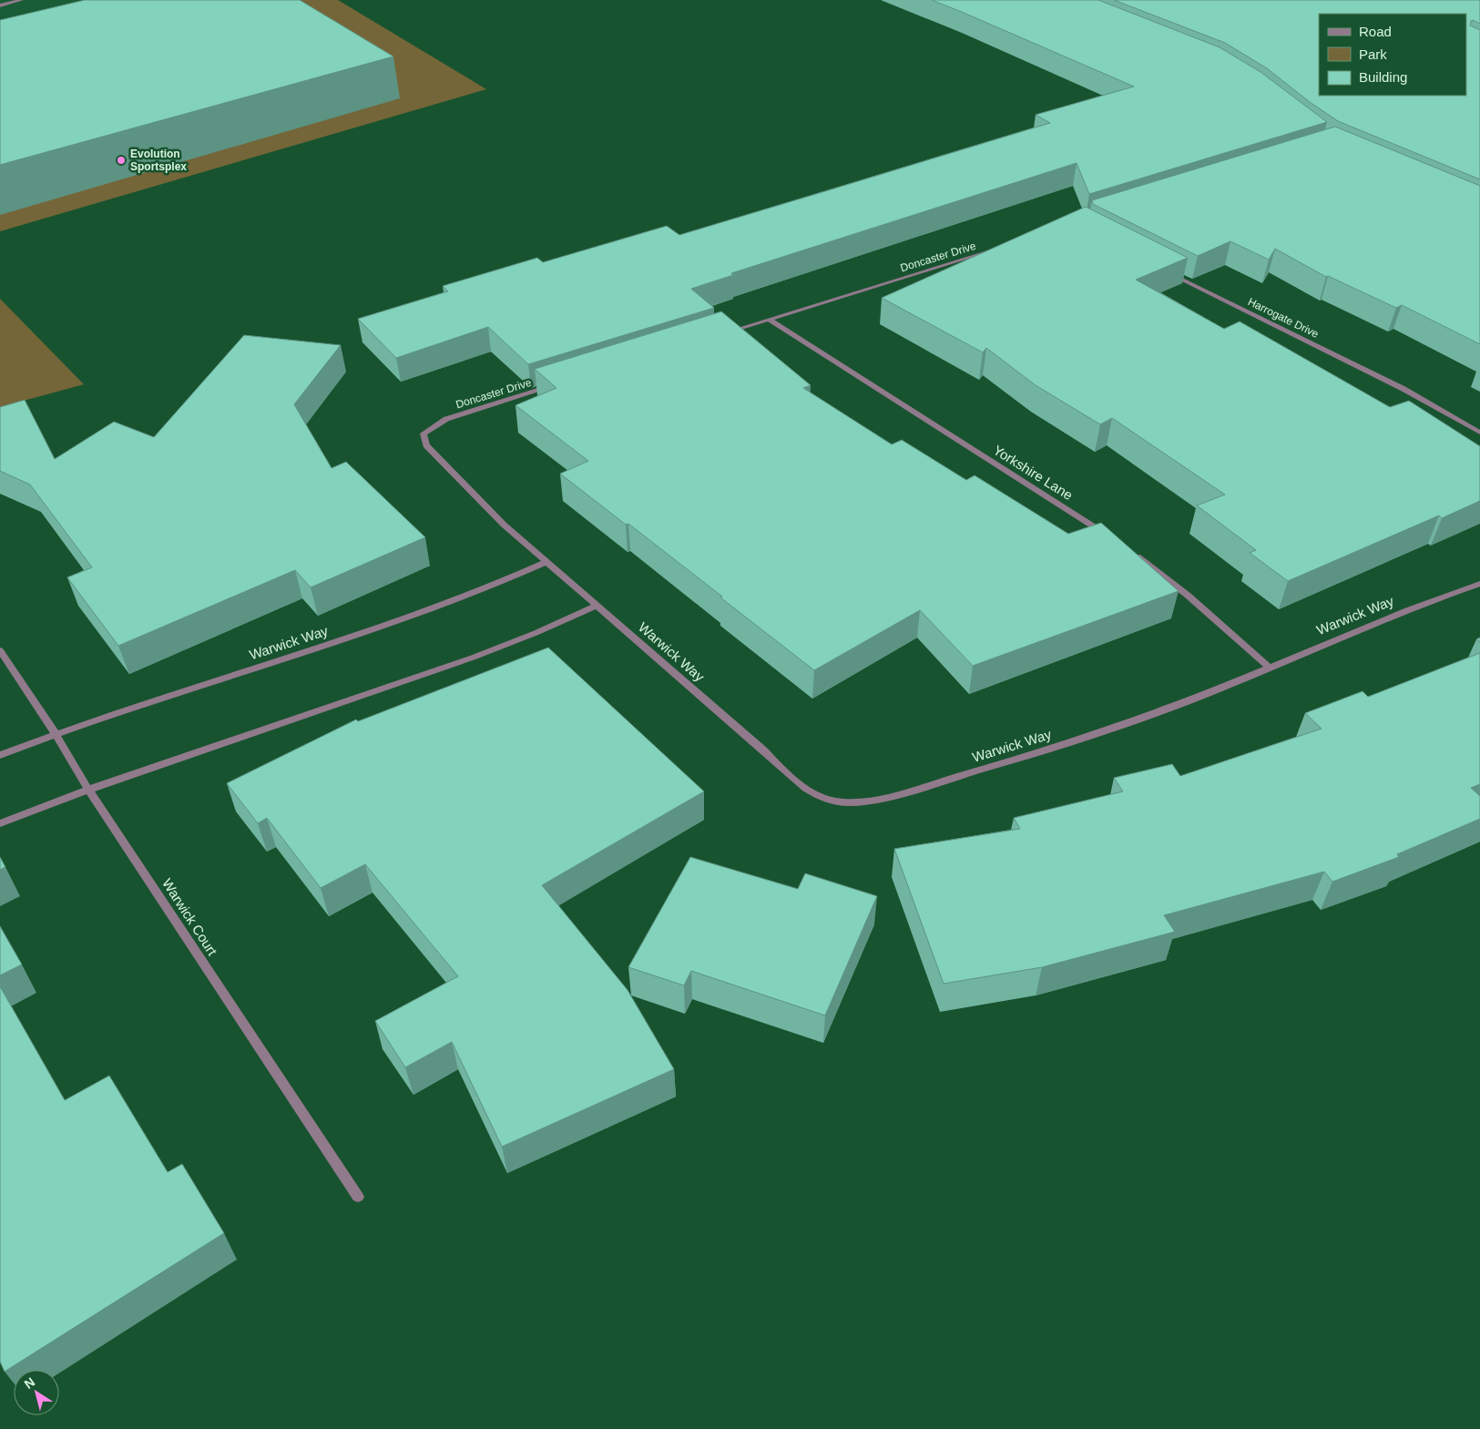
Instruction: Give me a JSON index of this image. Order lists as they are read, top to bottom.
{
  "streets": {
    "street": [
      "Doncaster Drive",
      "Harrogate Drive",
      "Yorkshire Lane",
      "Warwick Way",
      "Warwick Court"
    ]
  },
  "crossings": [
    ["Doncaster Drive", "Yorkshire Lane"],
    ["Doncaster Drive", "Warwick Way"],
    ["Warwick Way", "Warwick Court"]
  ],
  "places": ["Evolution Sportsplex"],
  "legend": ["Road", "Park", "Building"],
  "north": "top left"
}
